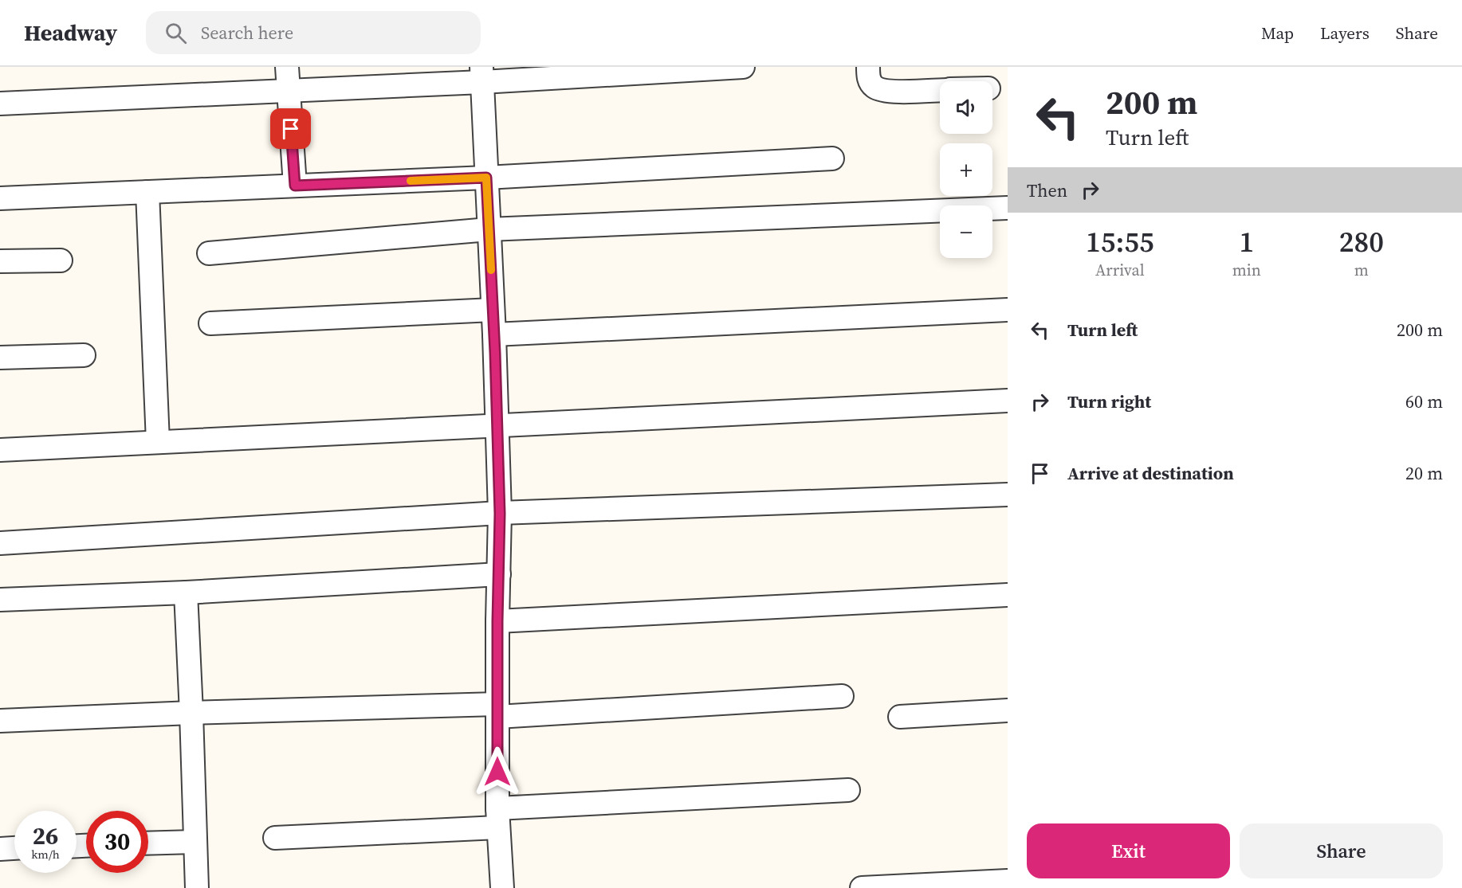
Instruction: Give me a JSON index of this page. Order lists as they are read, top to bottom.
{
  "page": {
    "header": "Headway",
    "search": "Search here",
    "nav": ["Map", "Layers", "Share"],
    "turn": ["200 m", "Turn left"],
    "map_buttons": ["+", "−"],
    "then": "Then",
    "eta": [
      "15:55",
      "Arrival",
      "1",
      "min",
      "280",
      "m"
    ],
    "list": [
      {
        "name": "Turn left",
        "value": "200 m"
      },
      {
        "name": "Turn right",
        "value": "60 m"
      },
      {
        "name": "Arrive at destination",
        "value": "20 m"
      }
    ],
    "speed": "26 km/h",
    "limit": "30",
    "buttons": ["Exit", "Share"]
  }
}
